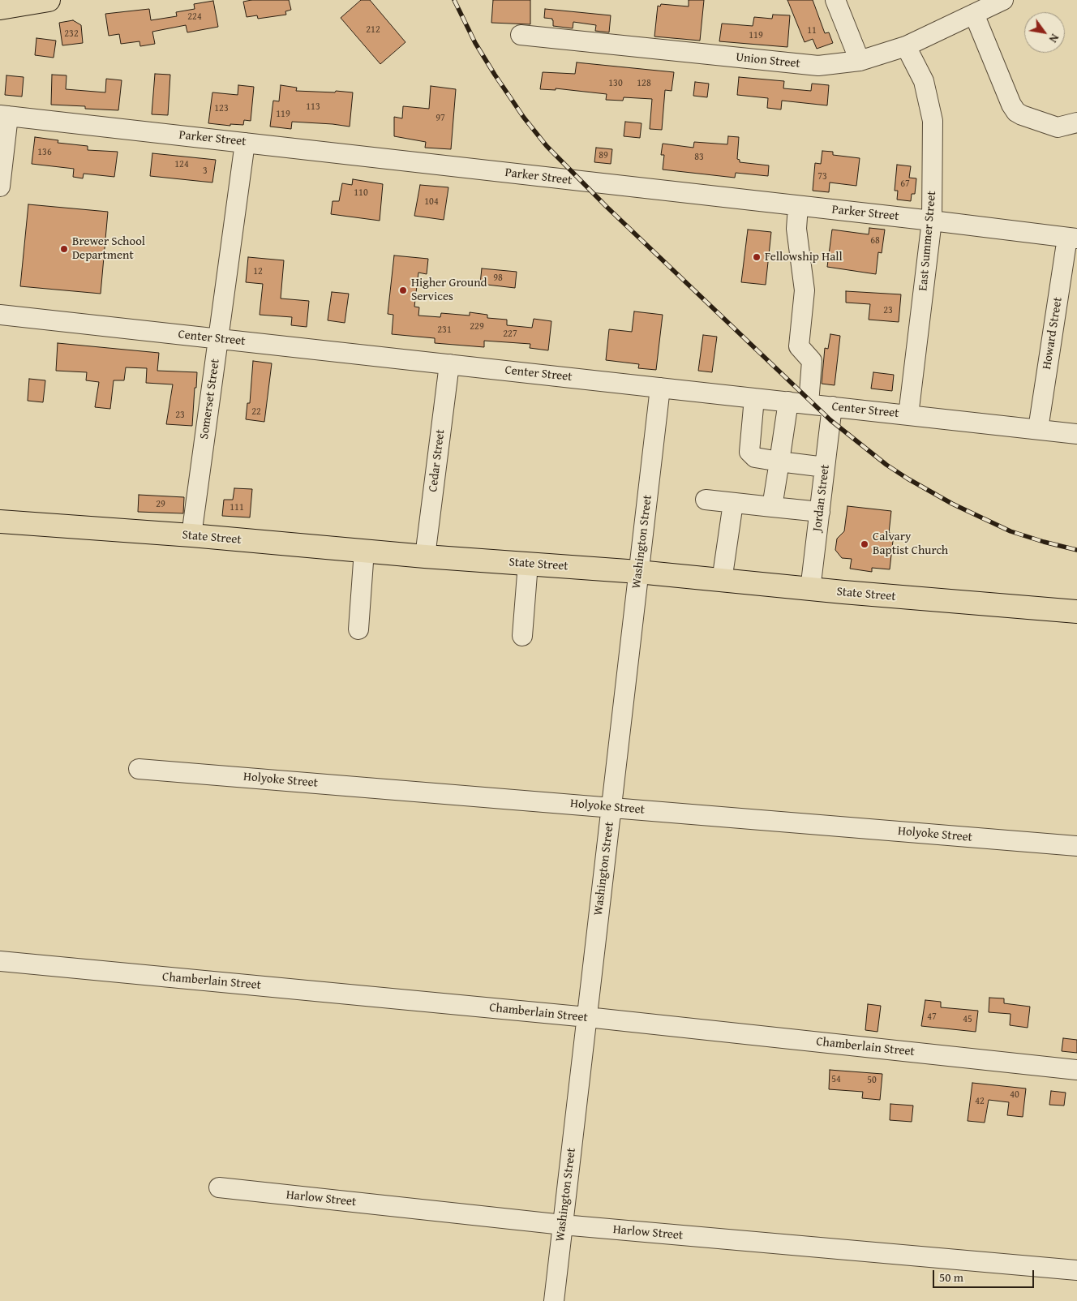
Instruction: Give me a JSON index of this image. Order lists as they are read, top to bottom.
{
  "streets": {
    "main road": ["State Street"],
    "street": [
      "Union Street",
      "Parker Street",
      "East Summer Street",
      "Howard Street",
      "Center Street",
      "Somerset Street",
      "Cedar Street",
      "Jordan Street",
      "Washington Street",
      "Holyoke Street",
      "Chamberlain Street",
      "Harlow Street"
    ]
  },
  "crossings": [
    ["Union Street", "East Summer Street"],
    ["Parker Street", "East Summer Street"],
    ["Parker Street", "Howard Street"],
    ["Parker Street", "Somerset Street"],
    ["East Summer Street", "Center Street"],
    ["Howard Street", "Center Street"],
    ["Center Street", "Somerset Street"],
    ["Center Street", "Cedar Street"],
    ["Center Street", "Jordan Street"],
    ["Center Street", "Washington Street"],
    ["Somerset Street", "State Street"],
    ["Cedar Street", "State Street"],
    ["Jordan Street", "State Street"],
    ["State Street", "Washington Street"],
    ["Washington Street", "Holyoke Street"],
    ["Washington Street", "Chamberlain Street"],
    ["Washington Street", "Harlow Street"]
  ],
  "places": [
    "Brewer School Department",
    "Fellowship Hall",
    "Higher Ground Services",
    "Calvary Baptist Church"
  ],
  "house_numbers": [
    "224",
    "212",
    "11",
    "232",
    "119",
    "130",
    "128",
    "113",
    "123",
    "119",
    "97",
    "136",
    "89",
    "83",
    "124",
    "3",
    "73",
    "67",
    "110",
    "104",
    "68",
    "12",
    "98",
    "23",
    "229",
    "231",
    "227",
    "22",
    "23",
    "29",
    "111",
    "47",
    "45",
    "54",
    "50",
    "40",
    "42"
  ],
  "scale_bar": "50 m",
  "north": "bottom right"
}
